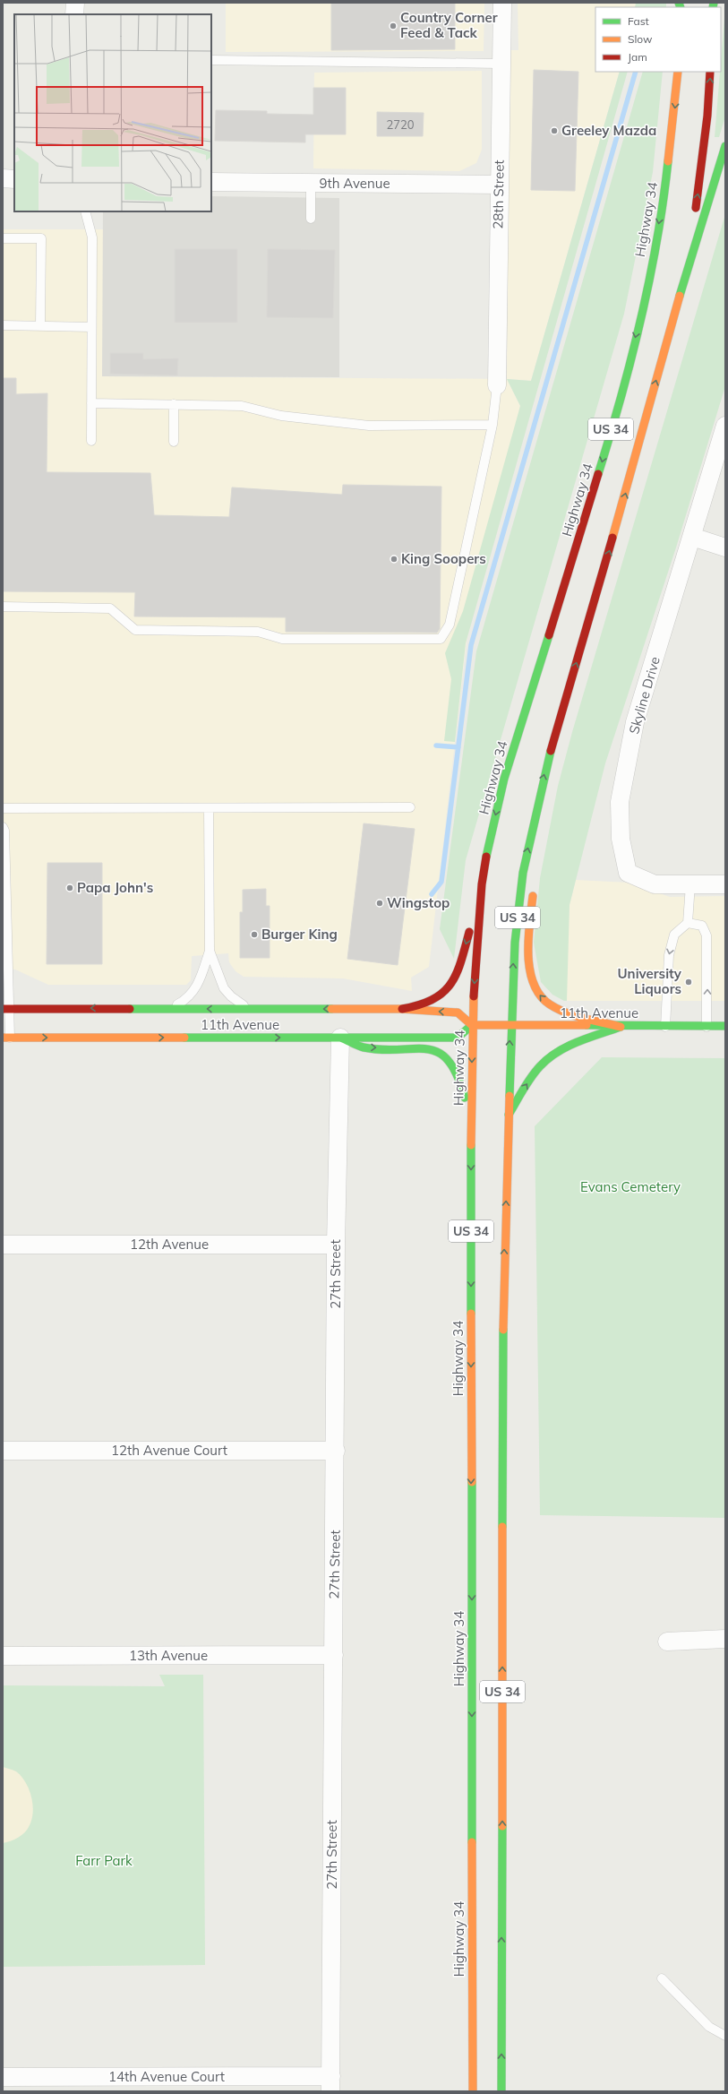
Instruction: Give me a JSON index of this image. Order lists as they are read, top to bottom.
{
  "streets": {
    "main road": ["Highway 34", "US 34", "11th Avenue"],
    "street": [
      "9th Avenue",
      "28th Street",
      "Skyline Drive",
      "12th Avenue",
      "27th Street",
      "12th Avenue Court",
      "13th Avenue",
      "14th Avenue Court"
    ]
  },
  "crossings": [
    ["9th Avenue", "28th Street"],
    ["Highway 34", "11th Avenue"],
    ["US 34", "11th Avenue"],
    ["11th Avenue", "27th Street"],
    ["12th Avenue", "27th Street"],
    ["27th Street", "12th Avenue Court"],
    ["27th Street", "13th Avenue"],
    ["27th Street", "14th Avenue Court"]
  ],
  "parks": ["Evans Cemetery", "Farr Park"],
  "places": [
    "Country Corner Feed & Tack",
    "Greeley Mazda",
    "King Soopers",
    "Papa John's",
    "Wingstop",
    "Burger King",
    "University Liquors"
  ],
  "house_numbers": ["2720"],
  "legend": ["Fast", "Slow", "Jam"]
}
